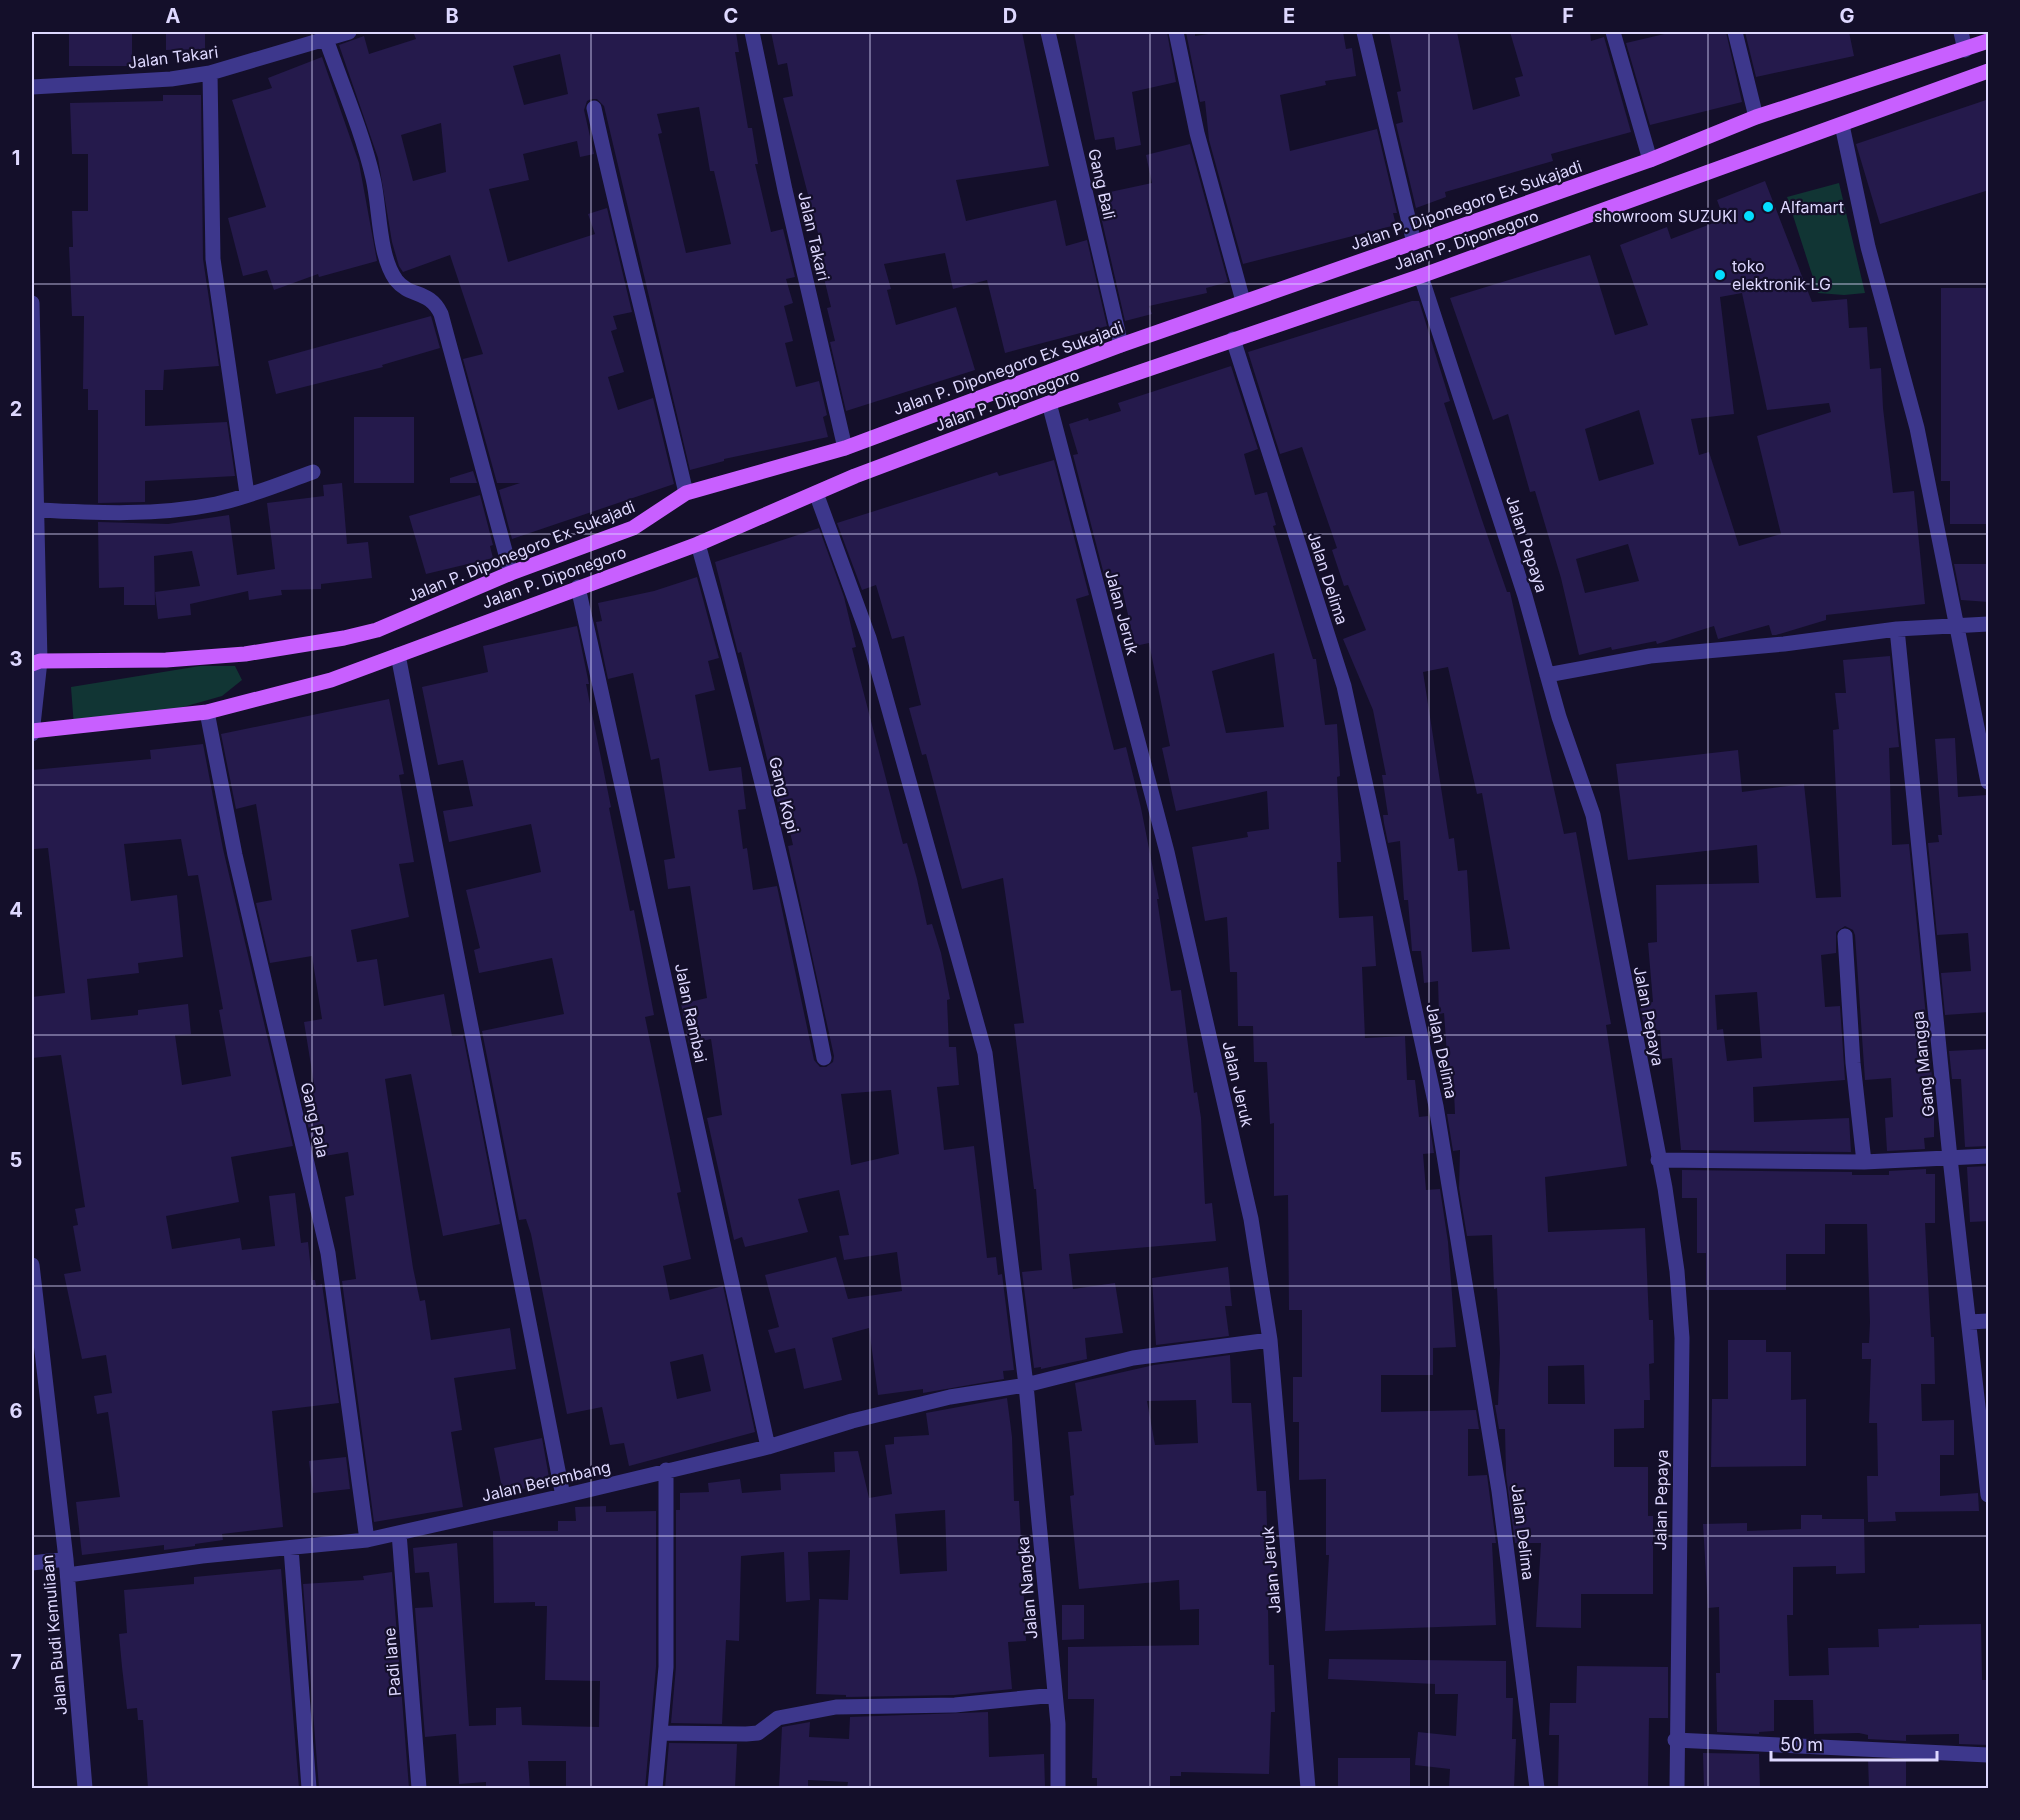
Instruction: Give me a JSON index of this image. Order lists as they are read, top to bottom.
{
  "streets": {
    "main road": ["Jalan P. Diponegoro Ex Sukajadi", "Jalan P. Diponegoro"],
    "street": [
      "Jalan Takari",
      "Gang Bali",
      "Jalan Pepaya",
      "Jalan Delima",
      "Jalan Jeruk",
      "Gang Kopi",
      "Jalan Rambai",
      "Gang Mangga",
      "Gang Pala",
      "Jalan Berembang",
      "Jalan Nangka",
      "Jalan Budi Kemuliaan",
      "Padi lane"
    ]
  },
  "crossings": [
    ["Jalan Takari", "Jalan P. Diponegoro Ex Sukajadi"],
    ["Gang Bali", "Jalan P. Diponegoro Ex Sukajadi"],
    ["Jalan P. Diponegoro", "Jalan Pepaya"],
    ["Jalan P. Diponegoro", "Jalan Delima"],
    ["Jalan P. Diponegoro", "Jalan Jeruk"],
    ["Jalan P. Diponegoro", "Gang Kopi"],
    ["Jalan P. Diponegoro", "Jalan Rambai"],
    ["Jalan P. Diponegoro", "Gang Pala"],
    ["Jalan P. Diponegoro", "Jalan Nangka"],
    ["Jalan Jeruk", "Jalan Berembang"],
    ["Jalan Rambai", "Jalan Berembang"],
    ["Gang Pala", "Jalan Berembang"],
    ["Jalan Berembang", "Jalan Nangka"],
    ["Jalan Berembang", "Jalan Budi Kemuliaan"],
    ["Jalan Berembang", "Padi lane"]
  ],
  "places": ["Alfamart", "showroom SUZUKI", "toko elektronik LG"],
  "scale_bar": "50 m",
  "grid": {
    "columns": [
      "A",
      "B",
      "C",
      "D",
      "E",
      "F",
      "G"
    ],
    "rows": [
      "1",
      "2",
      "3",
      "4",
      "5",
      "6",
      "7"
    ]
  }
}
